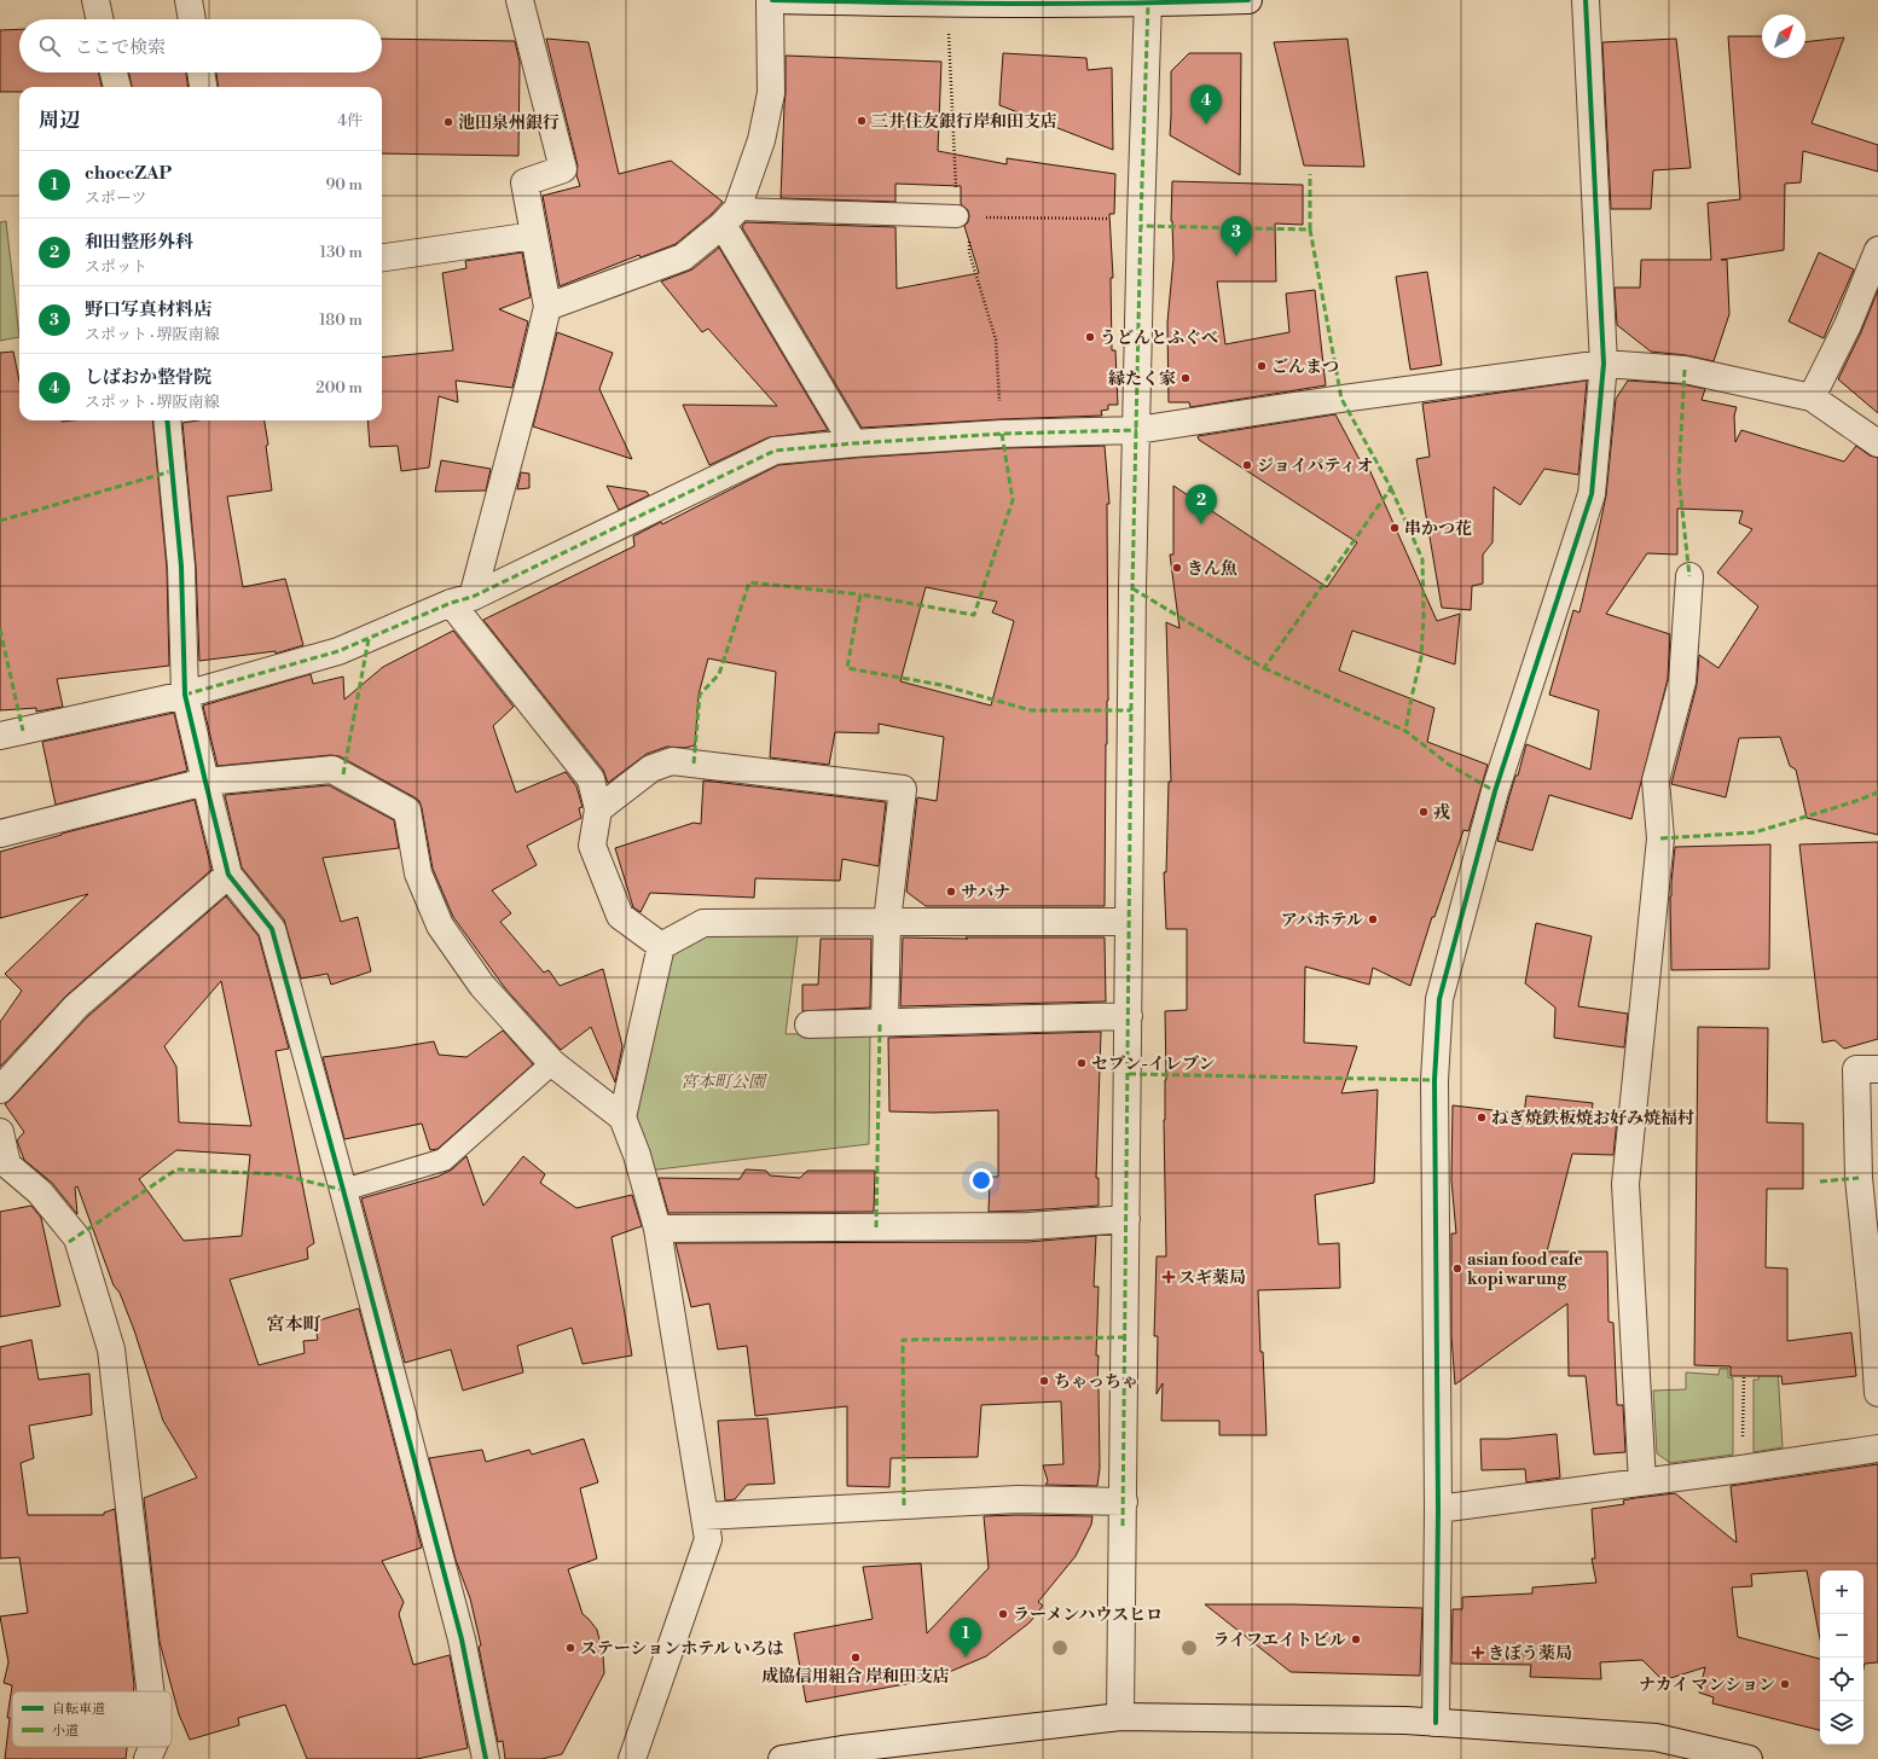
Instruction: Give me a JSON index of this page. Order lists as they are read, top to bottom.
{
  "districts": ["宮本町"],
  "parks": ["宮本町公園"],
  "places": {
    "other": [
      "三井住友銀行岸和田支店",
      "池田泉州銀行",
      "うどんとふぐべ",
      "ごんまつ",
      "縁たく家",
      "ジョイパティオ",
      "串かつ花",
      "きん魚",
      "戎",
      "サパナ",
      "アパホテル",
      "セブン-イレブン",
      "ねぎ焼鉄板焼お好み焼福村",
      "asian food cafe kopi warung",
      "ちゃっちゃ",
      "ラーメンハウスヒロ",
      "ライフエイトビル",
      "ステーションホテル いろは",
      "成協信用組合 岸和田支店",
      "ナカイ マンション"
    ],
    "health": ["スギ薬局", "きぼう薬局"]
  },
  "legend": ["自転車道", "小道"],
  "north": "top right",
  "page": {
    "search": "ここで検索",
    "pins": [
      "4",
      "3",
      "2",
      "1"
    ],
    "heading": ["周辺", "4件"],
    "list": [
      {
        "mark": "1",
        "name": "choccZAP",
        "note": "スポーツ",
        "value": "90 m"
      },
      {
        "mark": "2",
        "name": "和田整形外科",
        "note": "スポット",
        "value": "130 m"
      },
      {
        "mark": "3",
        "name": "野口写真材料店",
        "note": "スポット · 堺阪南線",
        "value": "180 m"
      },
      {
        "mark": "4",
        "name": "しばおか整骨院",
        "note": "スポット · 堺阪南線",
        "value": "200 m"
      }
    ],
    "map_buttons": ["+", "−"]
  }
}
